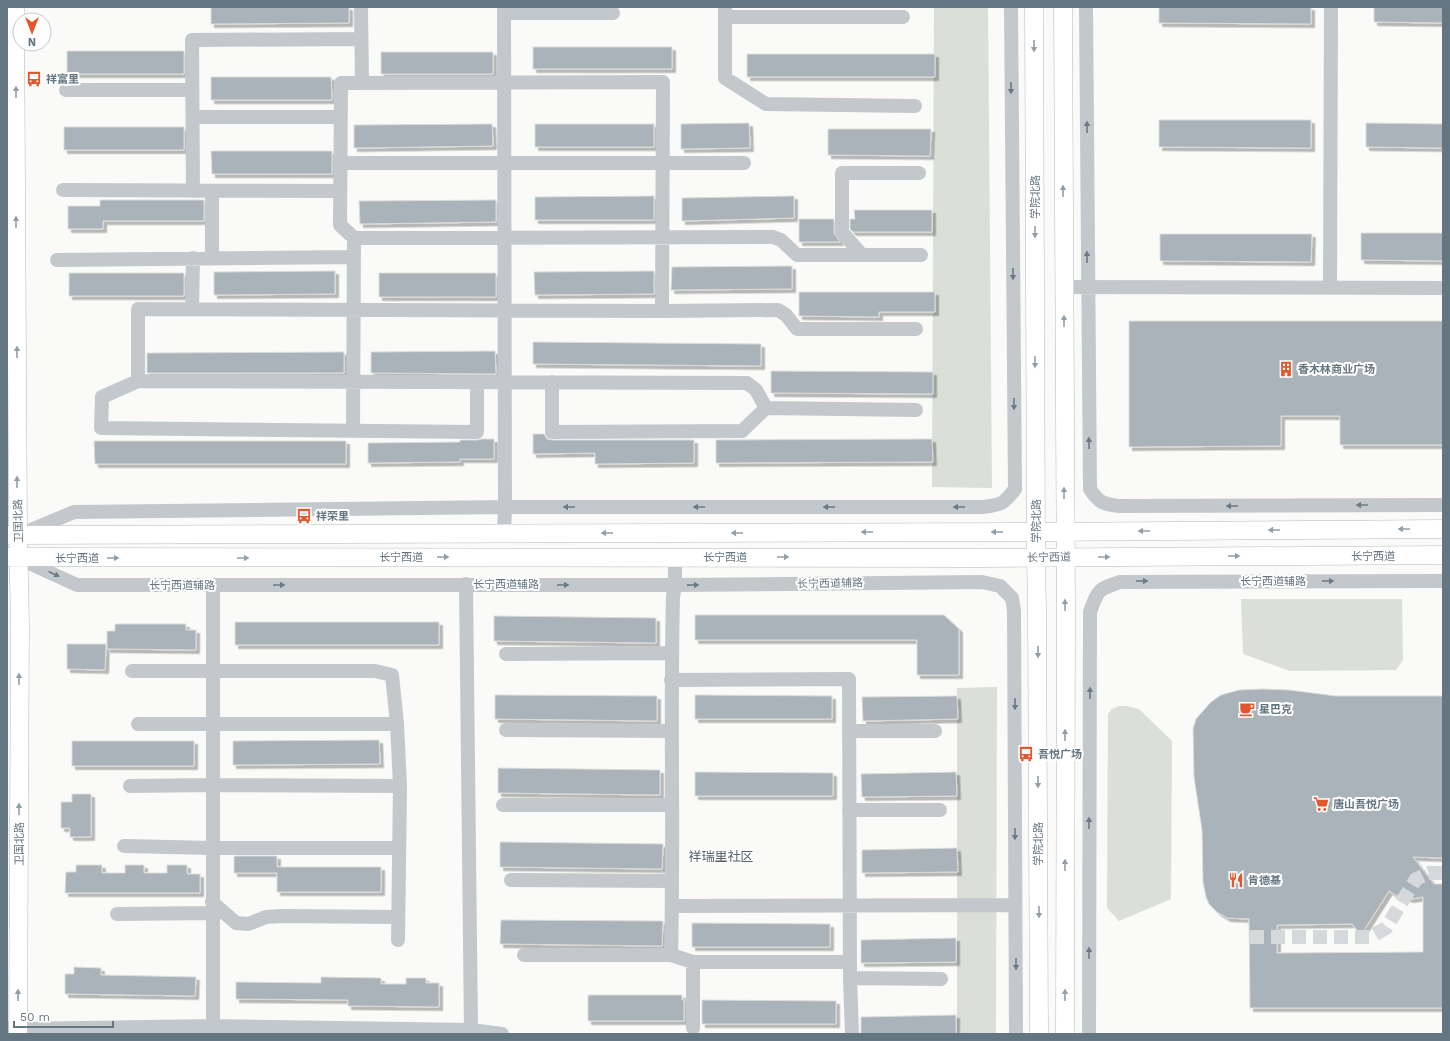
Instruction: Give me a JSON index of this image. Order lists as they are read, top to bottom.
{
  "streets": {
    "main road": ["学院北路", "卫国北路", "长宁西道"],
    "street": ["长宁西道辅路"]
  },
  "crossings": [
    ["学院北路", "长宁西道"],
    ["卫国北路", "长宁西道"],
    ["卫国北路", "长宁西道辅路"],
    ["长宁西道", "长宁西道辅路"]
  ],
  "one_way": ["卫国北路"],
  "districts": ["祥瑞里社区"],
  "places": {
    "bus stop": ["祥富里", "祥荣里", "吾悦广场"],
    "building": ["香木林商业广场"],
    "cafe": ["星巴克"],
    "supermarket": ["唐山吾悦广场"],
    "restaurant": ["肯德基"]
  },
  "scale_bar": "50 m",
  "north": "bottom"
}
